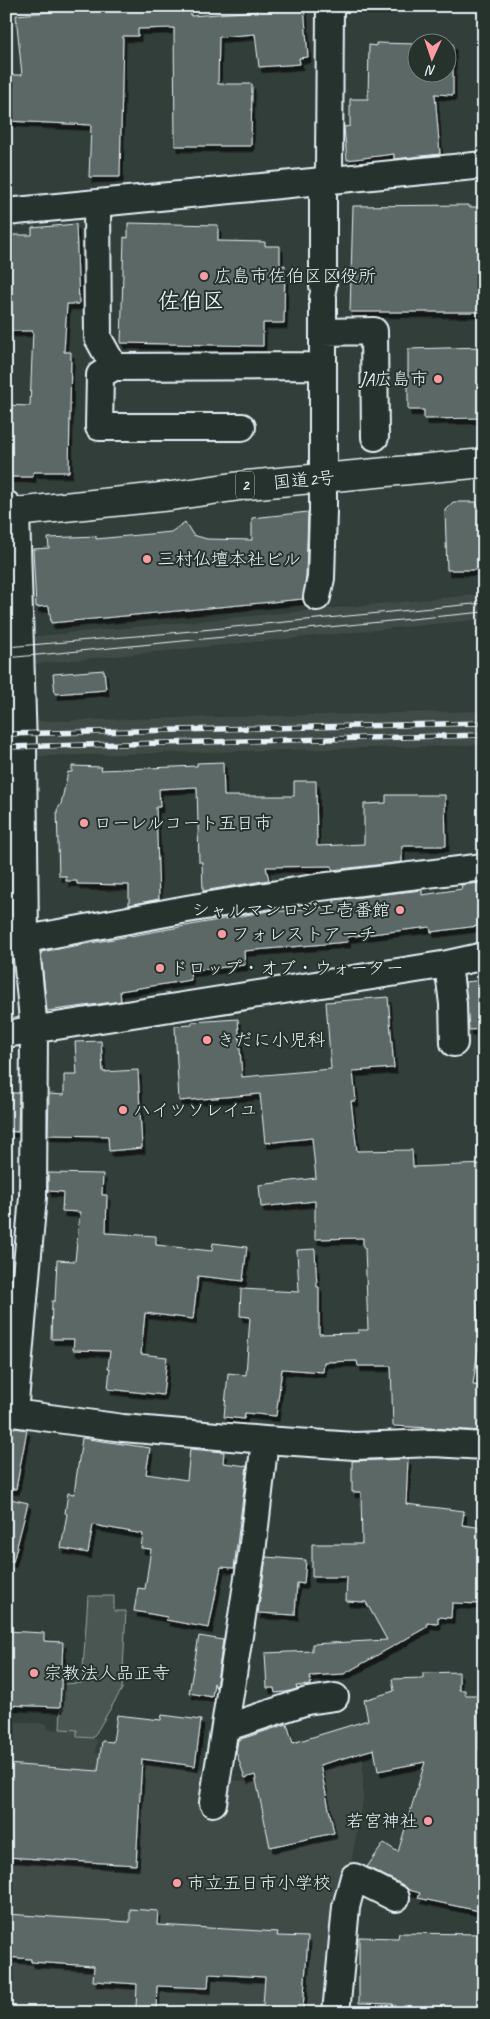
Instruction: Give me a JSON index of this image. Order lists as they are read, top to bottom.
{
  "streets": {
    "highway": ["国道2号", "2"]
  },
  "districts": ["佐伯区"],
  "places": [
    "広島市佐伯区区役所",
    "JA広島市",
    "三村仏壇本社ビル",
    "ローレルコート五日市",
    "シャルマンロジエ壱番館",
    "フォレストアーチ",
    "ドロップ・オブ・ウォーター",
    "きだに小児科",
    "ハイツソレイユ",
    "宗教法人品正寺",
    "若宮神社",
    "市立五日市小学校"
  ],
  "north": "bottom"
}
